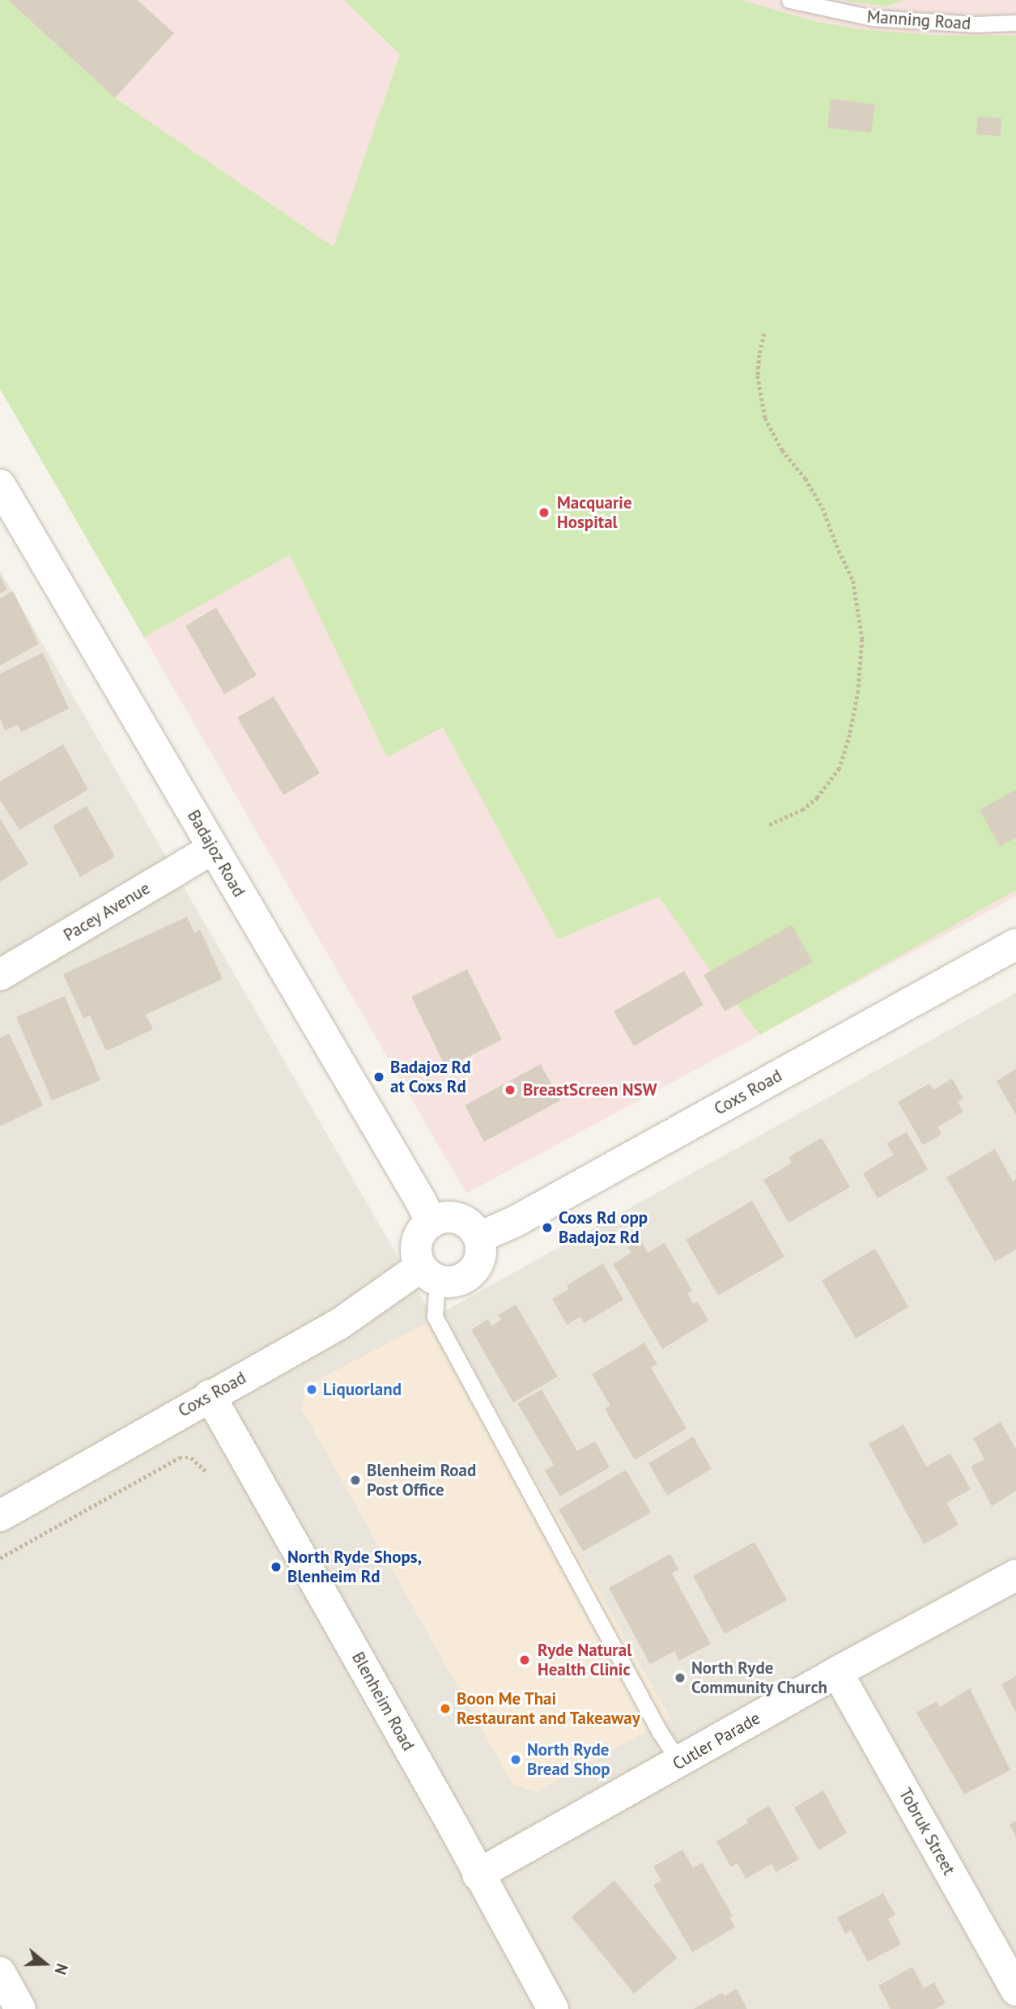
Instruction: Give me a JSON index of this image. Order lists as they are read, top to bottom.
{
  "streets": {
    "street": [
      "Badajoz Road",
      "Pacey Avenue",
      "Coxs Road",
      "Blenheim Road",
      "Cutler Parade",
      "Tobruk Street"
    ],
    "lane": ["Manning Road"]
  },
  "crossings": [
    ["Badajoz Road", "Pacey Avenue"],
    ["Badajoz Road", "Coxs Road"],
    ["Coxs Road", "Blenheim Road"],
    ["Blenheim Road", "Cutler Parade"],
    ["Cutler Parade", "Tobruk Street"]
  ],
  "places": [
    "Macquarie Hospital",
    "Badajoz Rd at Coxs Rd",
    "BreastScreen NSW",
    "Coxs Rd opp Badajoz Rd",
    "Liquorland",
    "Blenheim Road Post Office",
    "North Ryde Shops, Blenheim Rd",
    "Ryde Natural Health Clinic",
    "North Ryde Community Church",
    "Boon Me Thai Restaurant and Takeaway",
    "North Ryde Bread Shop"
  ],
  "north": "right"
}
